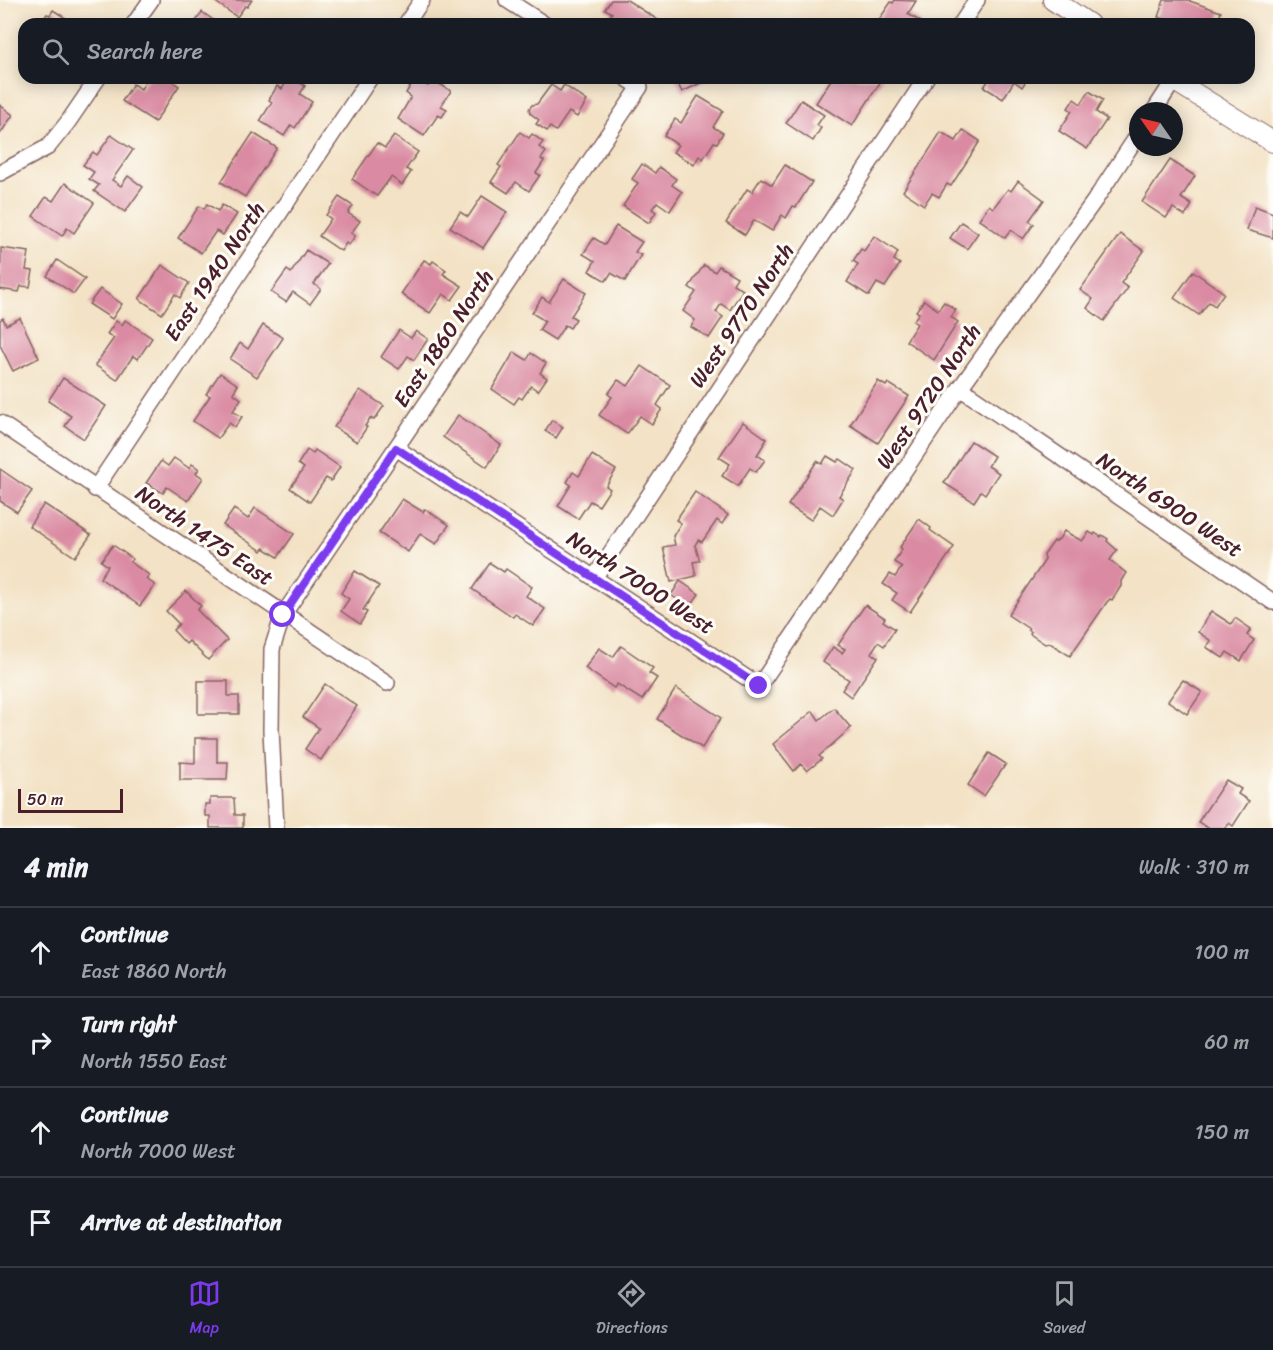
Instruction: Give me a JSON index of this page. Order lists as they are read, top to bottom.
{
  "streets": {
    "street": [
      "East 1940 North",
      "West 9770 North",
      "East 1860 North",
      "West 9720 North",
      "North 6900 West",
      "North 1475 East",
      "North 7000 West"
    ]
  },
  "crossings": [
    ["East 1940 North", "North 1475 East"],
    ["West 9770 North", "North 7000 West"],
    ["East 1860 North", "North 1475 East"],
    ["East 1860 North", "North 7000 West"],
    ["West 9720 North", "North 6900 West"],
    ["West 9720 North", "North 7000 West"]
  ],
  "scale_bar": "50 m",
  "north": "top left",
  "page": {
    "search": "Search here",
    "scale": "50 m",
    "heading": ["4 min", "Walk · 310 m"],
    "list": [
      ["Continue", "East 1860 North", "100 m"],
      ["Turn right", "North 1550 East", "60 m"],
      ["Continue", "North 7000 West", "150 m"],
      "Arrive at destination"
    ],
    "nav": ["Map", "Directions", "Saved"]
  }
}
